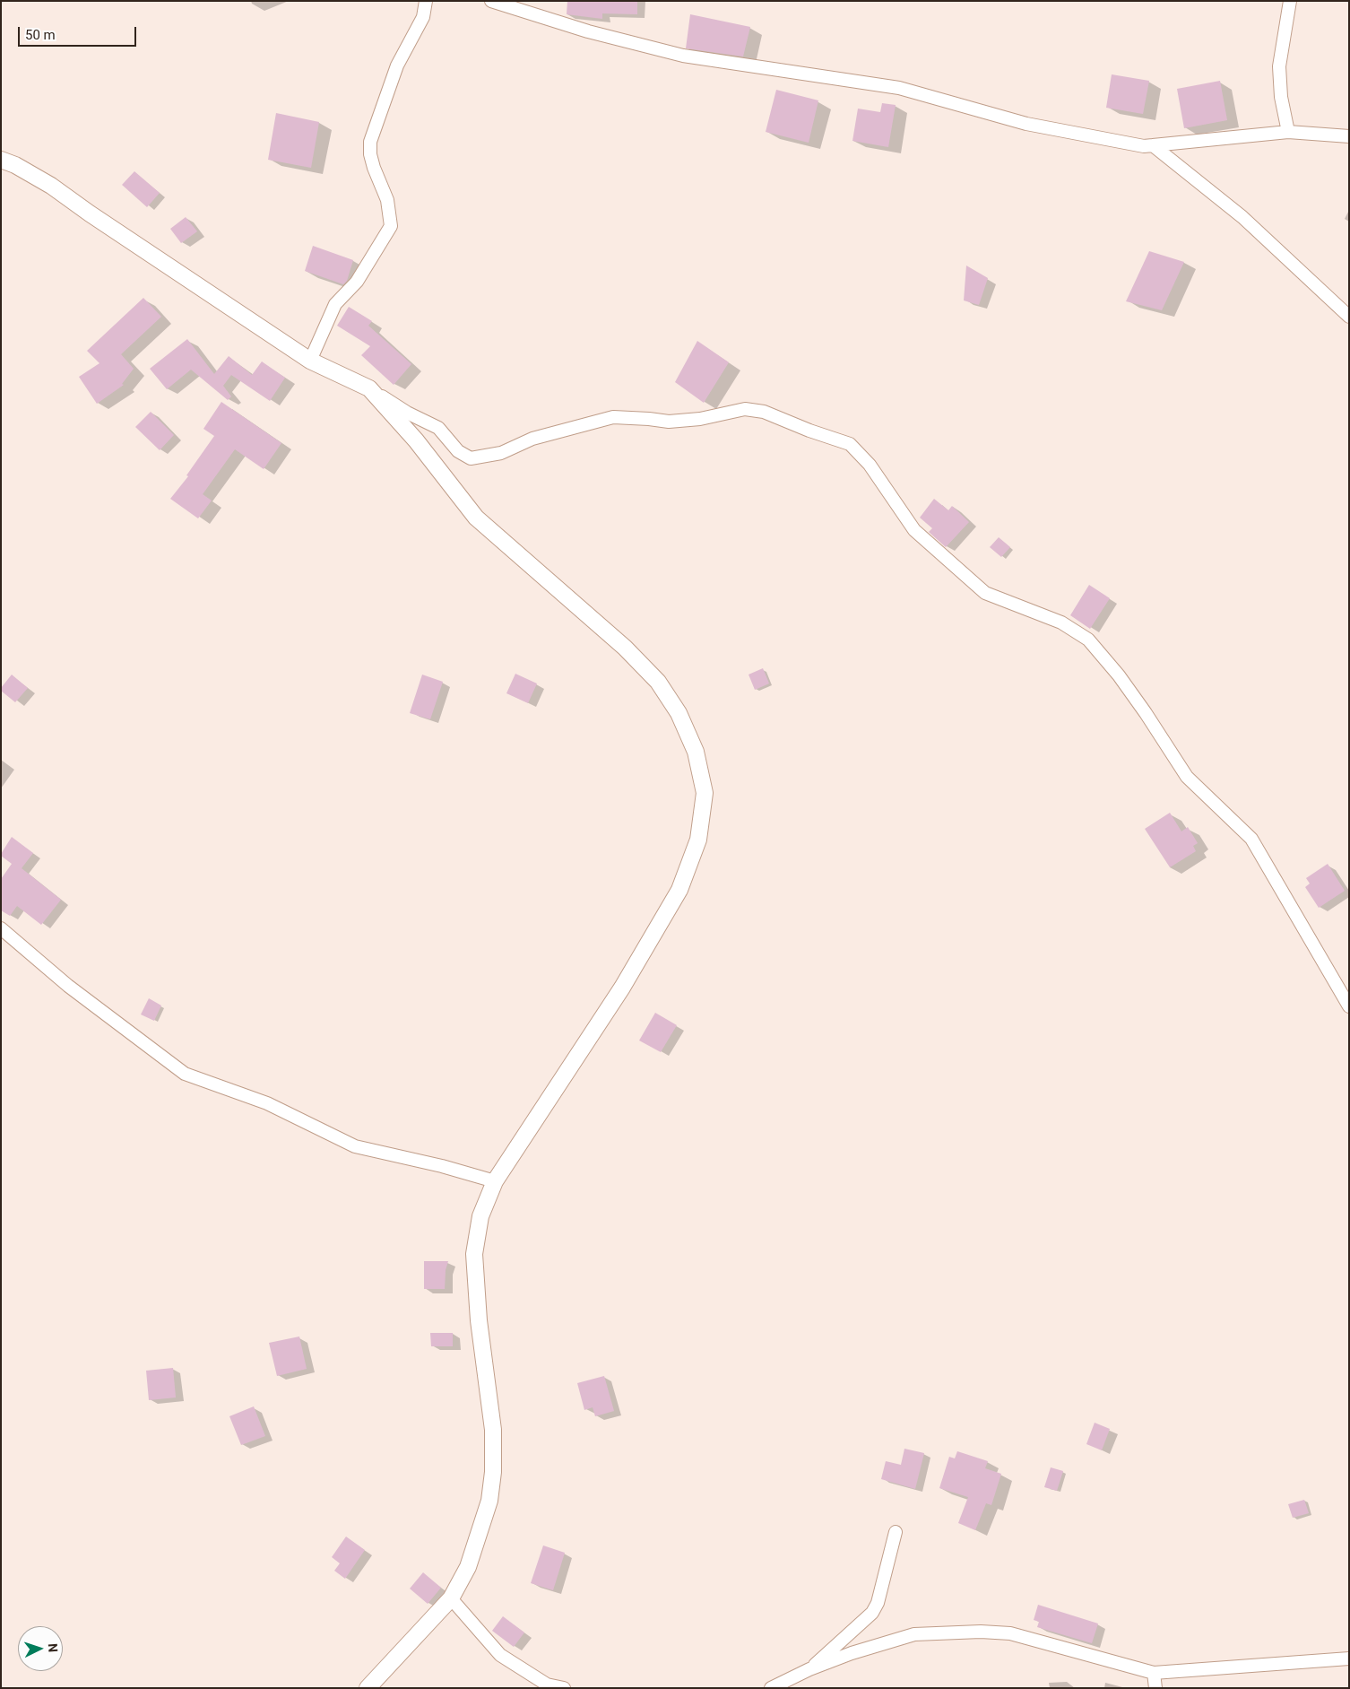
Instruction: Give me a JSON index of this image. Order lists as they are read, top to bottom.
{
  "scale_bar": "50 m",
  "north": "right"
}
